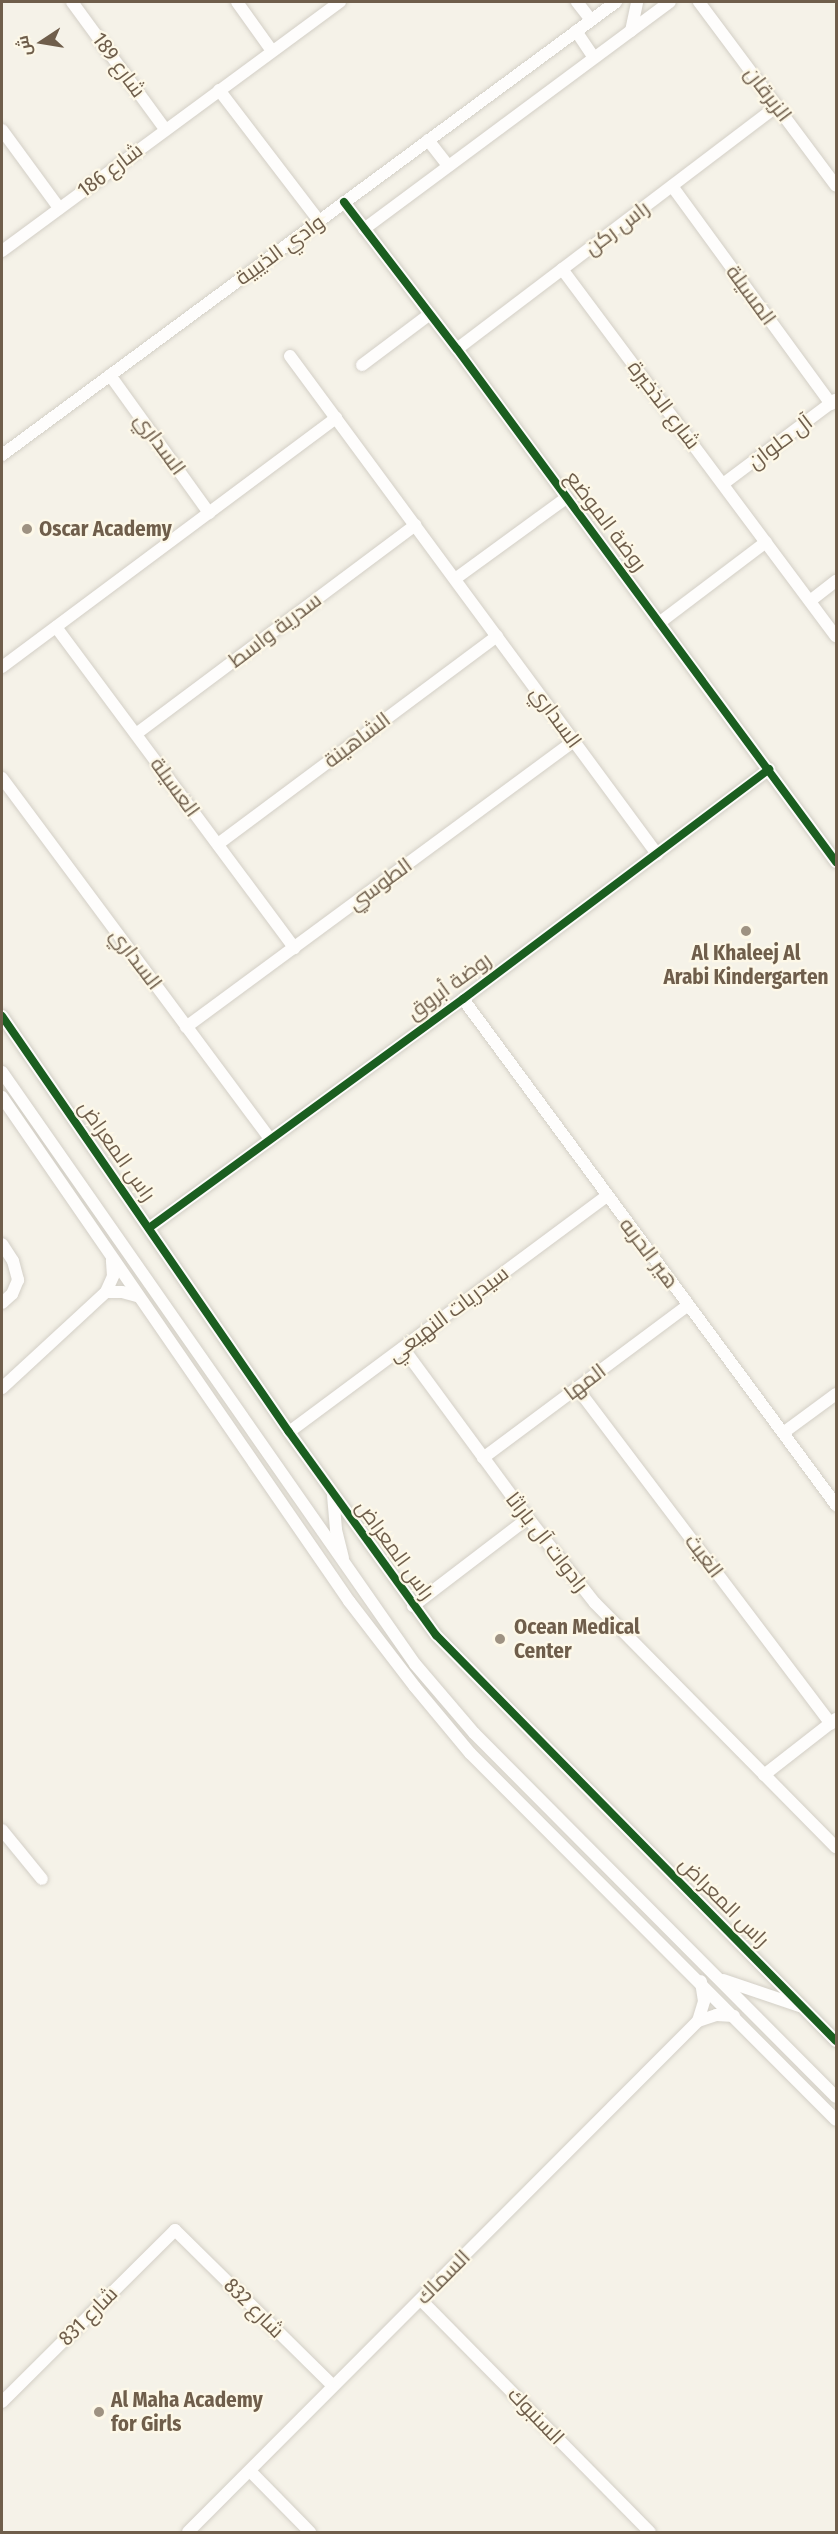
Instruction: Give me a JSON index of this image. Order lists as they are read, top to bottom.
{
  "streets": {
    "street": [
      "شارع 189",
      "الزبرقان",
      "شارع 186",
      "راس ركن",
      "وادي الذيبية",
      "المسيلة",
      "شارع الذخيرة",
      "آل حلوان",
      "السداري",
      "روضة الموضع",
      "سدرية واسط",
      "الشاهينة",
      "العسيلة",
      "الطوسي",
      "روضة أبروق",
      "راس المعراض",
      "هير الحربه",
      "سيدريات النهيعي",
      "المها",
      "رادوات آل باراثا",
      "الغيث",
      "السماك",
      "شارع 832",
      "شارع 831",
      "السنبوك"
    ]
  },
  "crossings": [
    ["شارع 189", "شارع 186"],
    ["الزبرقان", "راس ركن"],
    ["راس ركن", "المسيلة"],
    ["راس ركن", "شارع الذخيرة"],
    ["راس ركن", "روضة الموضع"],
    ["وادي الذيبية", "السداري"],
    ["وادي الذيبية", "روضة الموضع"],
    ["المسيلة", "آل حلوان"],
    ["شارع الذخيرة", "آل حلوان"],
    ["السداري", "سدرية واسط"],
    ["السداري", "الشاهينة"],
    ["السداري", "الطوسي"],
    ["السداري", "روضة أبروق"],
    ["روضة الموضع", "روضة أبروق"],
    ["سدرية واسط", "العسيلة"],
    ["الشاهينة", "العسيلة"],
    ["العسيلة", "الطوسي"],
    ["روضة أبروق", "راس المعراض"],
    ["روضة أبروق", "هير الحربه"],
    ["راس المعراض", "سيدريات النهيعي"],
    ["هير الحربه", "سيدريات النهيعي"],
    ["هير الحربه", "المها"],
    ["سيدريات النهيعي", "رادوات آل باراثا"],
    ["المها", "رادوات آل باراثا"],
    ["المها", "الغيث"],
    ["السماك", "شارع 832"],
    ["السماك", "السنبوك"],
    ["شارع 832", "شارع 831"]
  ],
  "places": [
    "Oscar Academy",
    "Al Khaleej Al Arabi Kindergarten",
    "Ocean Medical Center",
    "Al Maha Academy for Girls"
  ],
  "north": "left"
}
